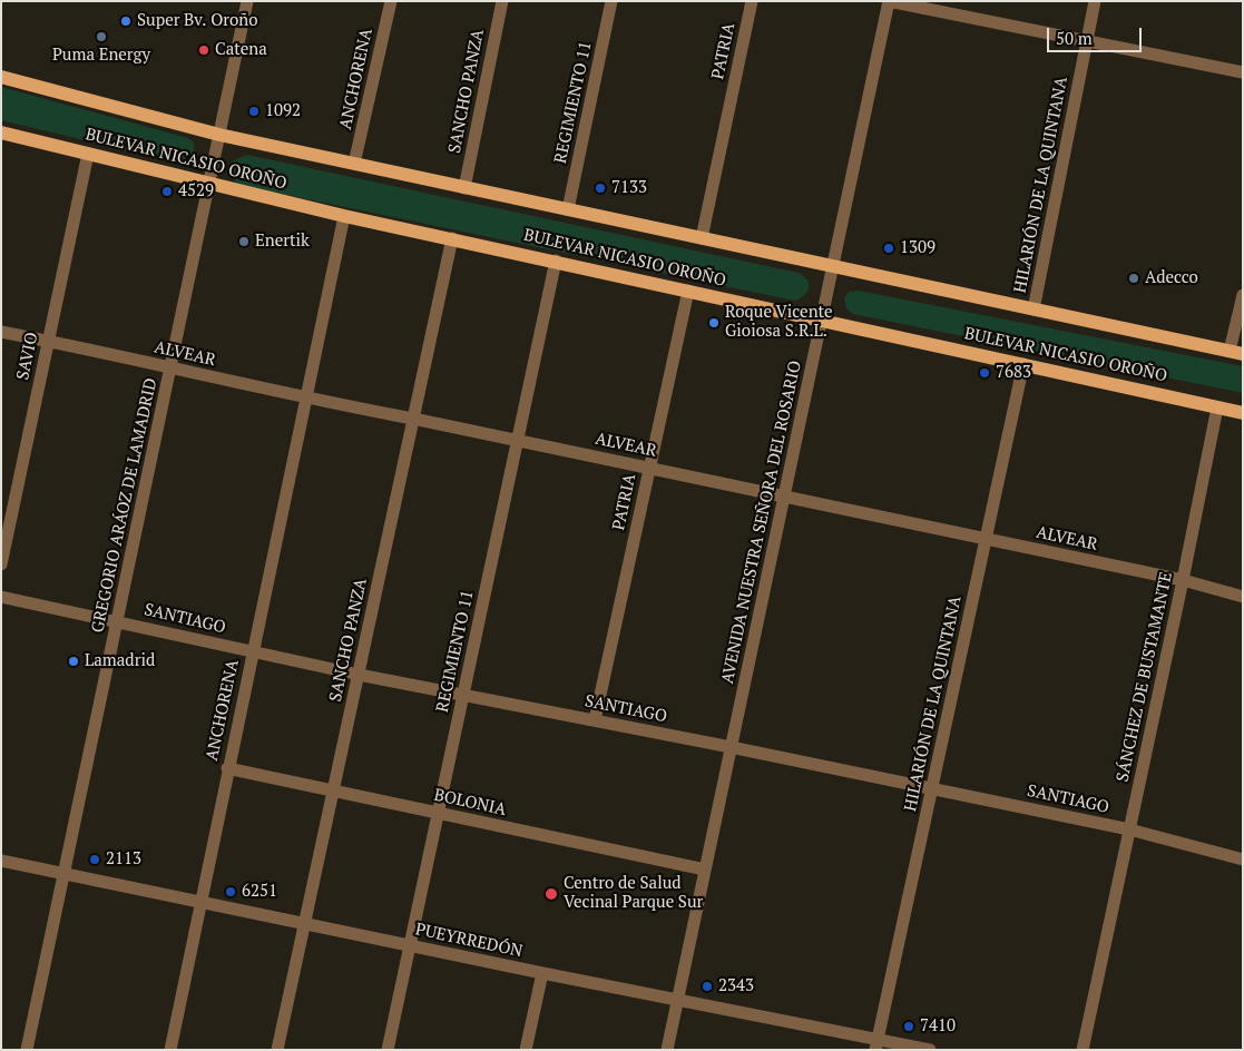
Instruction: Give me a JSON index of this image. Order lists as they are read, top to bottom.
{
  "streets": {
    "main road": ["BULEVAR NICASIO OROÑO"],
    "street": [
      "PATRIA",
      "ANCHORENA",
      "SANCHO PANZA",
      "REGIMIENTO 11",
      "HILARIÓN DE LA QUINTANA",
      "ALVEAR",
      "SAVIO",
      "GREGORIO ARÁOZ DE LAMADRID",
      "AVENIDA NUESTRA SEÑORA DEL ROSARIO",
      "SANTIAGO",
      "SÁNCHEZ DE BUSTAMANTE",
      "BOLONIA",
      "PUEYRREDÓN"
    ]
  },
  "crossings": [
    ["PATRIA", "BULEVAR NICASIO OROÑO"],
    ["PATRIA", "ALVEAR"],
    ["PATRIA", "SANTIAGO"],
    ["ANCHORENA", "BULEVAR NICASIO OROÑO"],
    ["ANCHORENA", "ALVEAR"],
    ["ANCHORENA", "SANTIAGO"],
    ["ANCHORENA", "BOLONIA"],
    ["ANCHORENA", "PUEYRREDÓN"],
    ["SANCHO PANZA", "BULEVAR NICASIO OROÑO"],
    ["SANCHO PANZA", "ALVEAR"],
    ["SANCHO PANZA", "SANTIAGO"],
    ["SANCHO PANZA", "BOLONIA"],
    ["SANCHO PANZA", "PUEYRREDÓN"],
    ["REGIMIENTO 11", "BULEVAR NICASIO OROÑO"],
    ["REGIMIENTO 11", "ALVEAR"],
    ["REGIMIENTO 11", "SANTIAGO"],
    ["REGIMIENTO 11", "BOLONIA"],
    ["REGIMIENTO 11", "PUEYRREDÓN"],
    ["BULEVAR NICASIO OROÑO", "HILARIÓN DE LA QUINTANA"],
    ["BULEVAR NICASIO OROÑO", "SAVIO"],
    ["BULEVAR NICASIO OROÑO", "GREGORIO ARÁOZ DE LAMADRID"],
    ["BULEVAR NICASIO OROÑO", "AVENIDA NUESTRA SEÑORA DEL ROSARIO"],
    ["BULEVAR NICASIO OROÑO", "SÁNCHEZ DE BUSTAMANTE"],
    ["HILARIÓN DE LA QUINTANA", "ALVEAR"],
    ["HILARIÓN DE LA QUINTANA", "SANTIAGO"],
    ["HILARIÓN DE LA QUINTANA", "PUEYRREDÓN"],
    ["ALVEAR", "SAVIO"],
    ["ALVEAR", "GREGORIO ARÁOZ DE LAMADRID"],
    ["ALVEAR", "AVENIDA NUESTRA SEÑORA DEL ROSARIO"],
    ["ALVEAR", "SÁNCHEZ DE BUSTAMANTE"],
    ["GREGORIO ARÁOZ DE LAMADRID", "SANTIAGO"],
    ["GREGORIO ARÁOZ DE LAMADRID", "PUEYRREDÓN"],
    ["AVENIDA NUESTRA SEÑORA DEL ROSARIO", "SANTIAGO"],
    ["AVENIDA NUESTRA SEÑORA DEL ROSARIO", "BOLONIA"],
    ["AVENIDA NUESTRA SEÑORA DEL ROSARIO", "PUEYRREDÓN"],
    ["SANTIAGO", "SÁNCHEZ DE BUSTAMANTE"]
  ],
  "places": [
    "Super Bv. Oroño",
    "Puma Energy",
    "Catena",
    "1092",
    "7133",
    "4529",
    "Enertik",
    "1309",
    "Adecco",
    "Roque Vicente Gioiosa S.R.L.",
    "7683",
    "Lamadrid",
    "2113",
    "6251",
    "Centro de Salud Vecinal Parque Sur",
    "2343",
    "7410"
  ],
  "scale_bar": "50 m"
}
